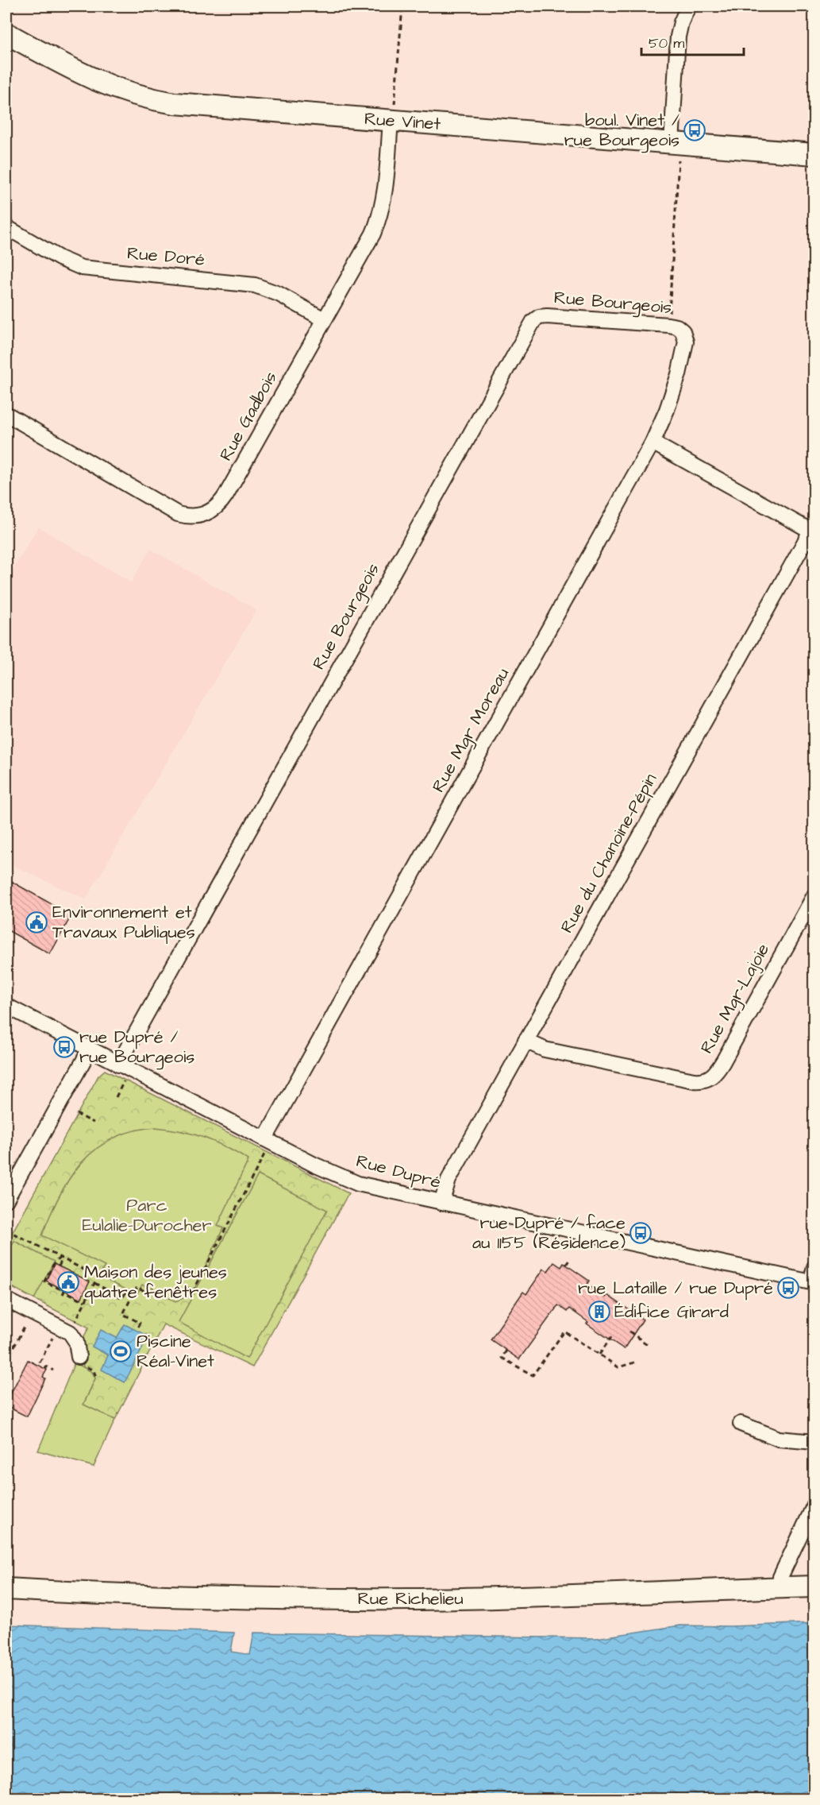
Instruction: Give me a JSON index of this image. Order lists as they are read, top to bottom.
{
  "streets": {
    "street": [
      "Rue Vinet",
      "Rue Doré",
      "Rue Bourgeois",
      "Rue Gadbois",
      "Rue Mgr Moreau",
      "Rue du Chanoine-Pépin",
      "Rue Mgr-Lajoie",
      "Rue Dupré",
      "Rue Richelieu"
    ]
  },
  "crossings": [
    ["Rue Vinet", "Rue Gadbois"],
    ["Rue Doré", "Rue Gadbois"],
    ["Rue Bourgeois", "Rue Mgr Moreau"],
    ["Rue Bourgeois", "Rue Dupré"],
    ["Rue Mgr Moreau", "Rue Dupré"],
    ["Rue du Chanoine-Pépin", "Rue Mgr-Lajoie"],
    ["Rue du Chanoine-Pépin", "Rue Dupré"]
  ],
  "parks": ["Parc Eulalie-Durocher"],
  "places": {
    "bus stop": [
      "boul. Vinet / rue Bourgeois",
      "rue Dupré / rue Bourgeois",
      "rue Dupré / face au 1155 (Résidence)",
      "rue Lataille / rue Dupré"
    ],
    "public building": ["Environnement et Travaux Publiques", "Maison des jeunes quatre fenêtres"],
    "building": ["Édifice Girard"],
    "sports": ["Piscine Réal-Vinet"]
  },
  "scale_bar": "50 m"
}
